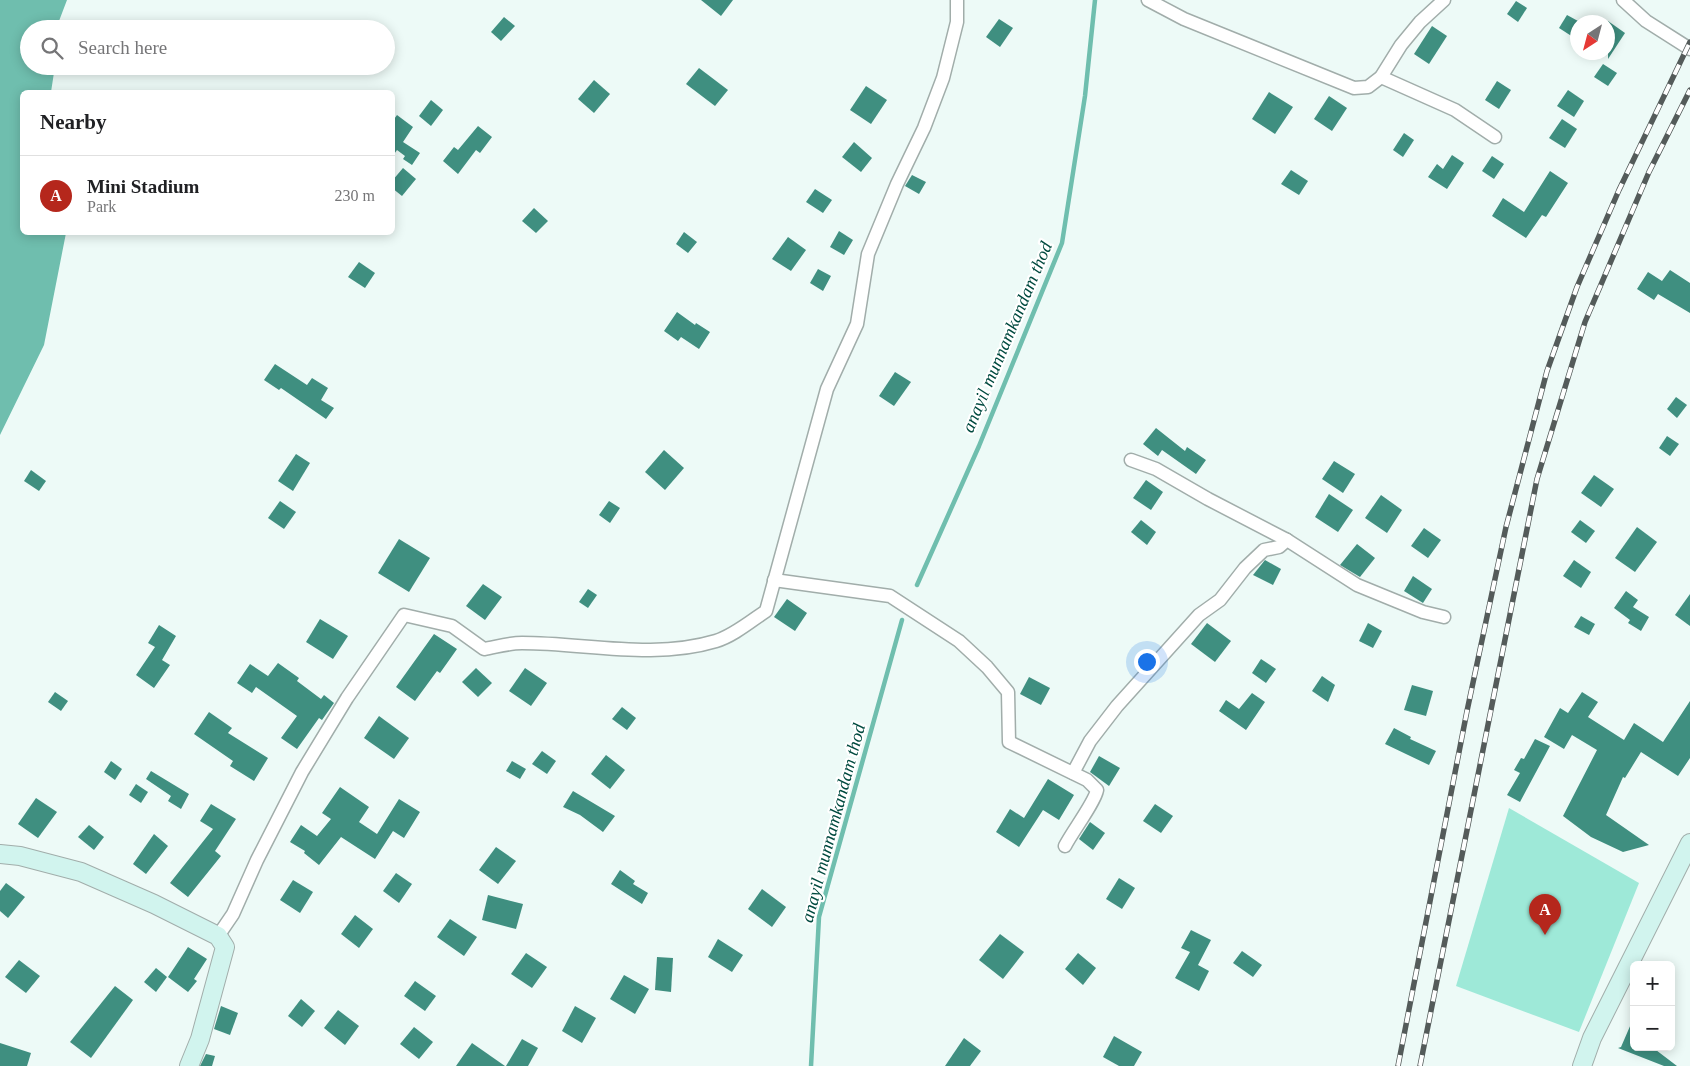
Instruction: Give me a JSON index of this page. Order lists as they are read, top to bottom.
{
  "water": ["anayil munnamkandam thod"],
  "north": "bottom left",
  "page": {
    "search": "Search here",
    "heading": "Nearby",
    "list": [
      {
        "mark": "A",
        "name": "Mini Stadium",
        "note": "Park",
        "value": "230 m"
      }
    ],
    "pins": "A",
    "map_buttons": ["+", "−"]
  }
}
